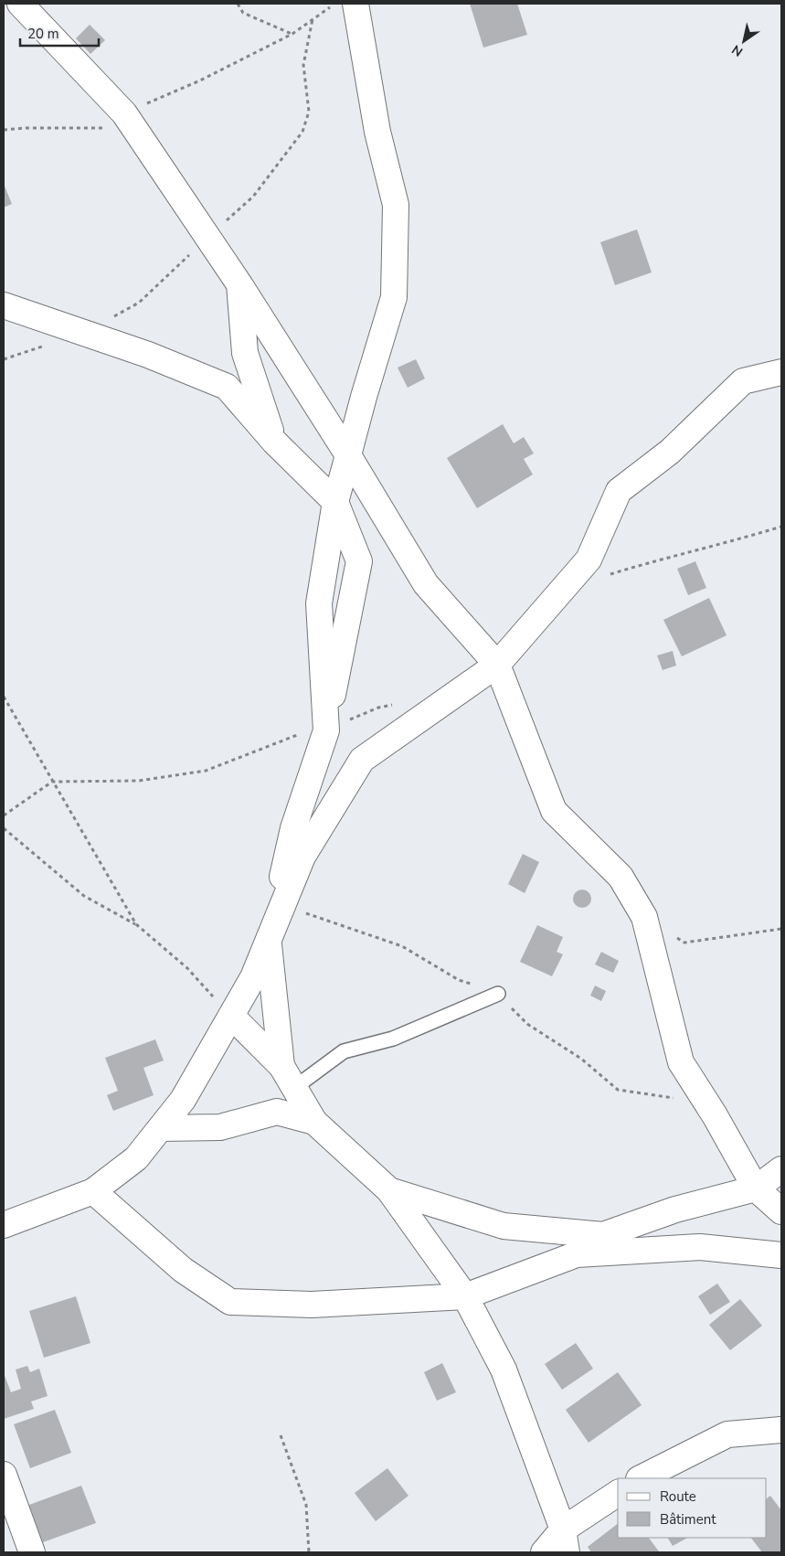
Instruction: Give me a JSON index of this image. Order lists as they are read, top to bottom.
{
  "legend": ["Route", "Bâtiment"],
  "scale_bar": "20 m",
  "north": "bottom left"
}
